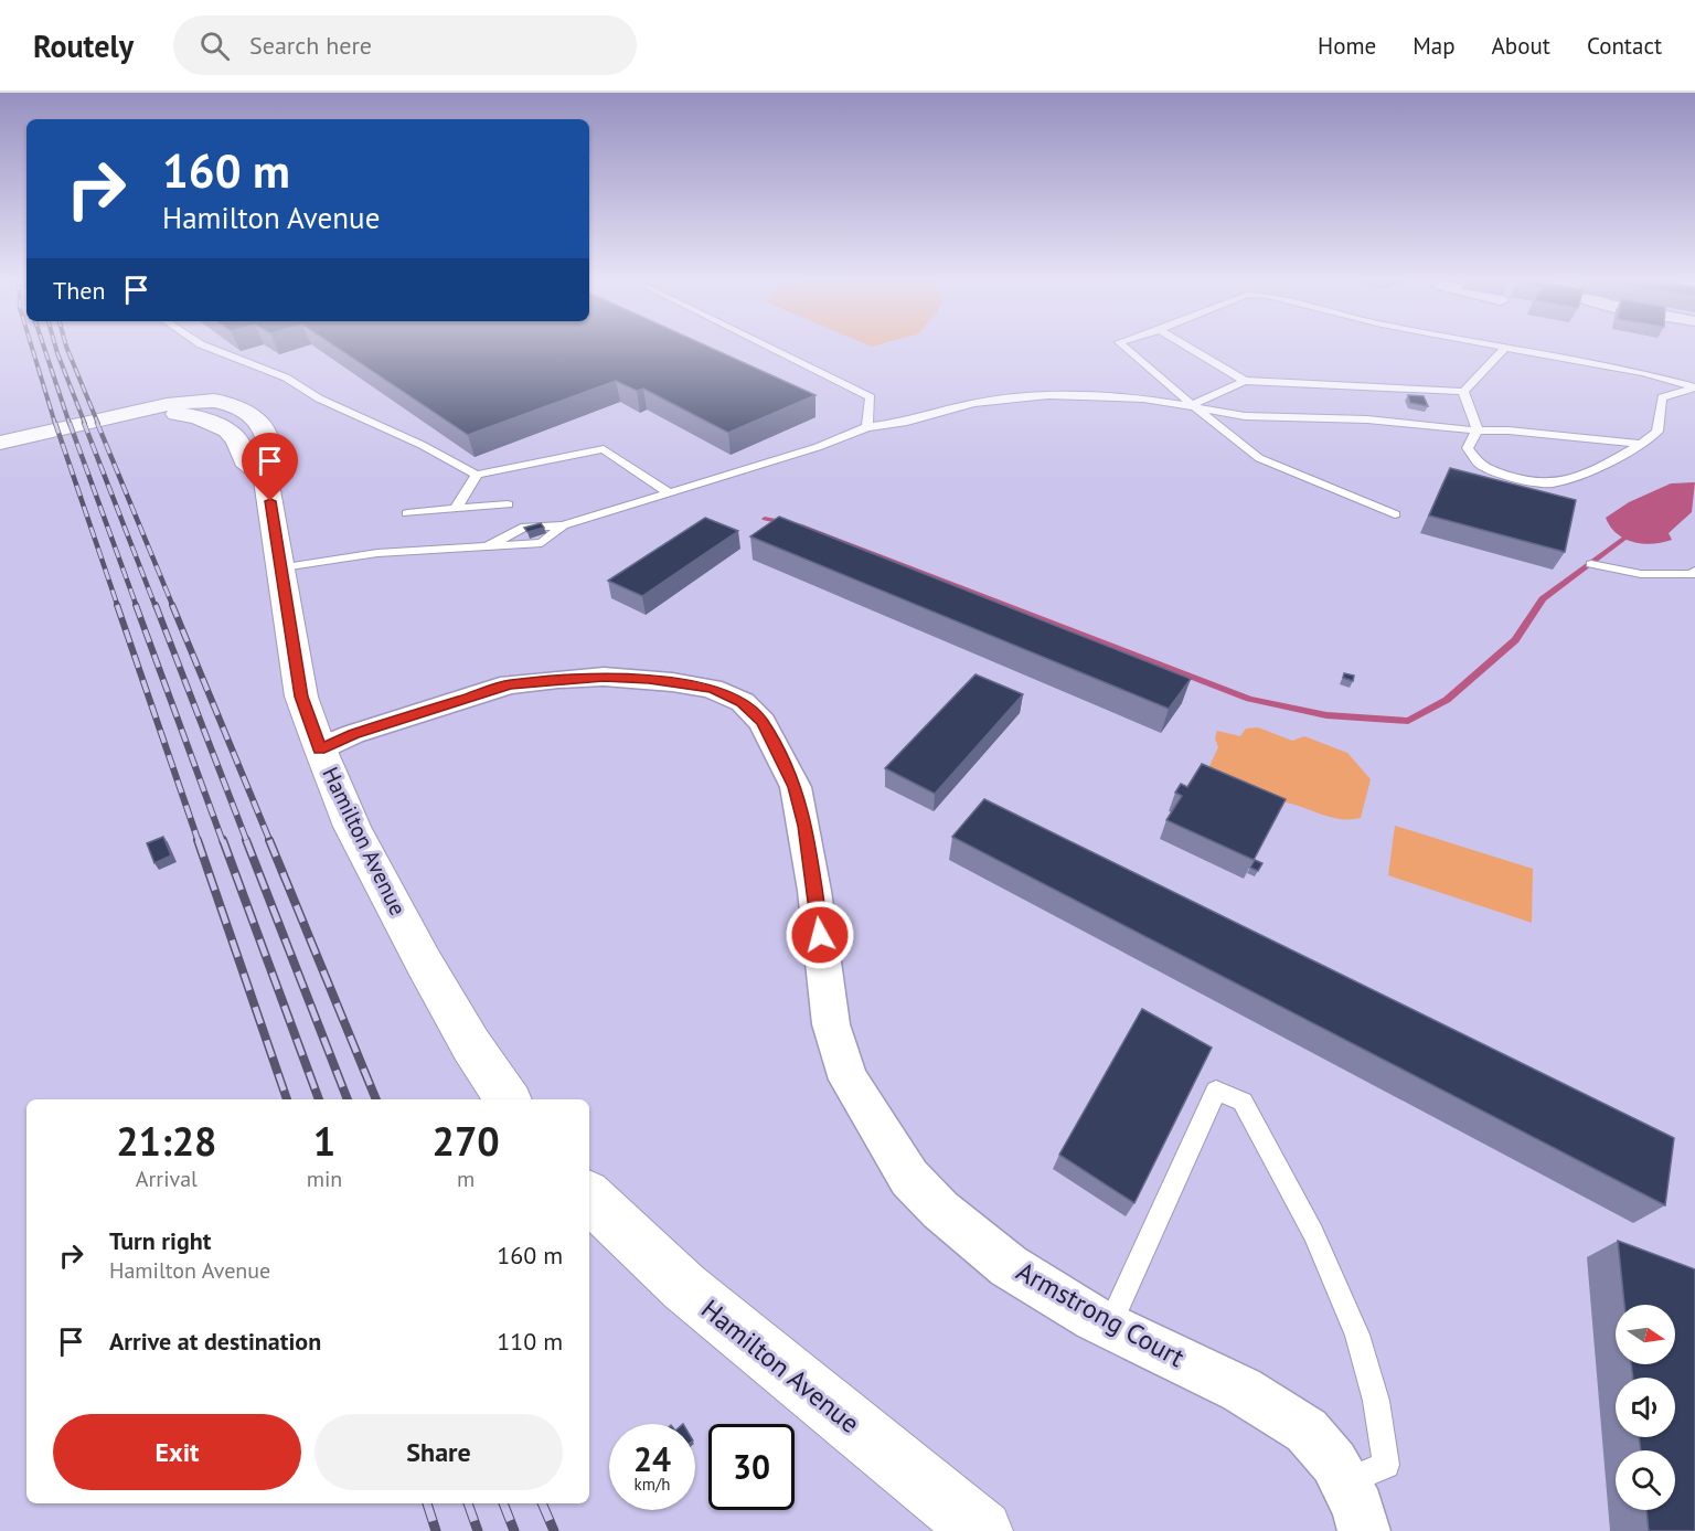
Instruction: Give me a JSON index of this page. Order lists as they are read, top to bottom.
{
  "streets": {
    "main road": ["Hamilton Avenue"],
    "street": ["Armstrong Court"]
  },
  "crossings": [
    ["Hamilton Avenue", "Armstrong Court"]
  ],
  "north": "right",
  "page": {
    "header": "Routely",
    "search": "Search here",
    "nav": [
      "Home",
      "Map",
      "About",
      "Contact"
    ],
    "turn": ["160 m", "Hamilton Avenue"],
    "then": "Then",
    "eta": [
      "21:28",
      "Arrival",
      "1",
      "min",
      "270",
      "m"
    ],
    "list": [
      {
        "name": "Turn right",
        "note": "Hamilton Avenue",
        "value": "160 m"
      },
      {
        "name": "Arrive at destination",
        "value": "110 m"
      }
    ],
    "buttons": ["Exit", "Share"],
    "speed": "24 km/h",
    "limit": "30"
  }
}
